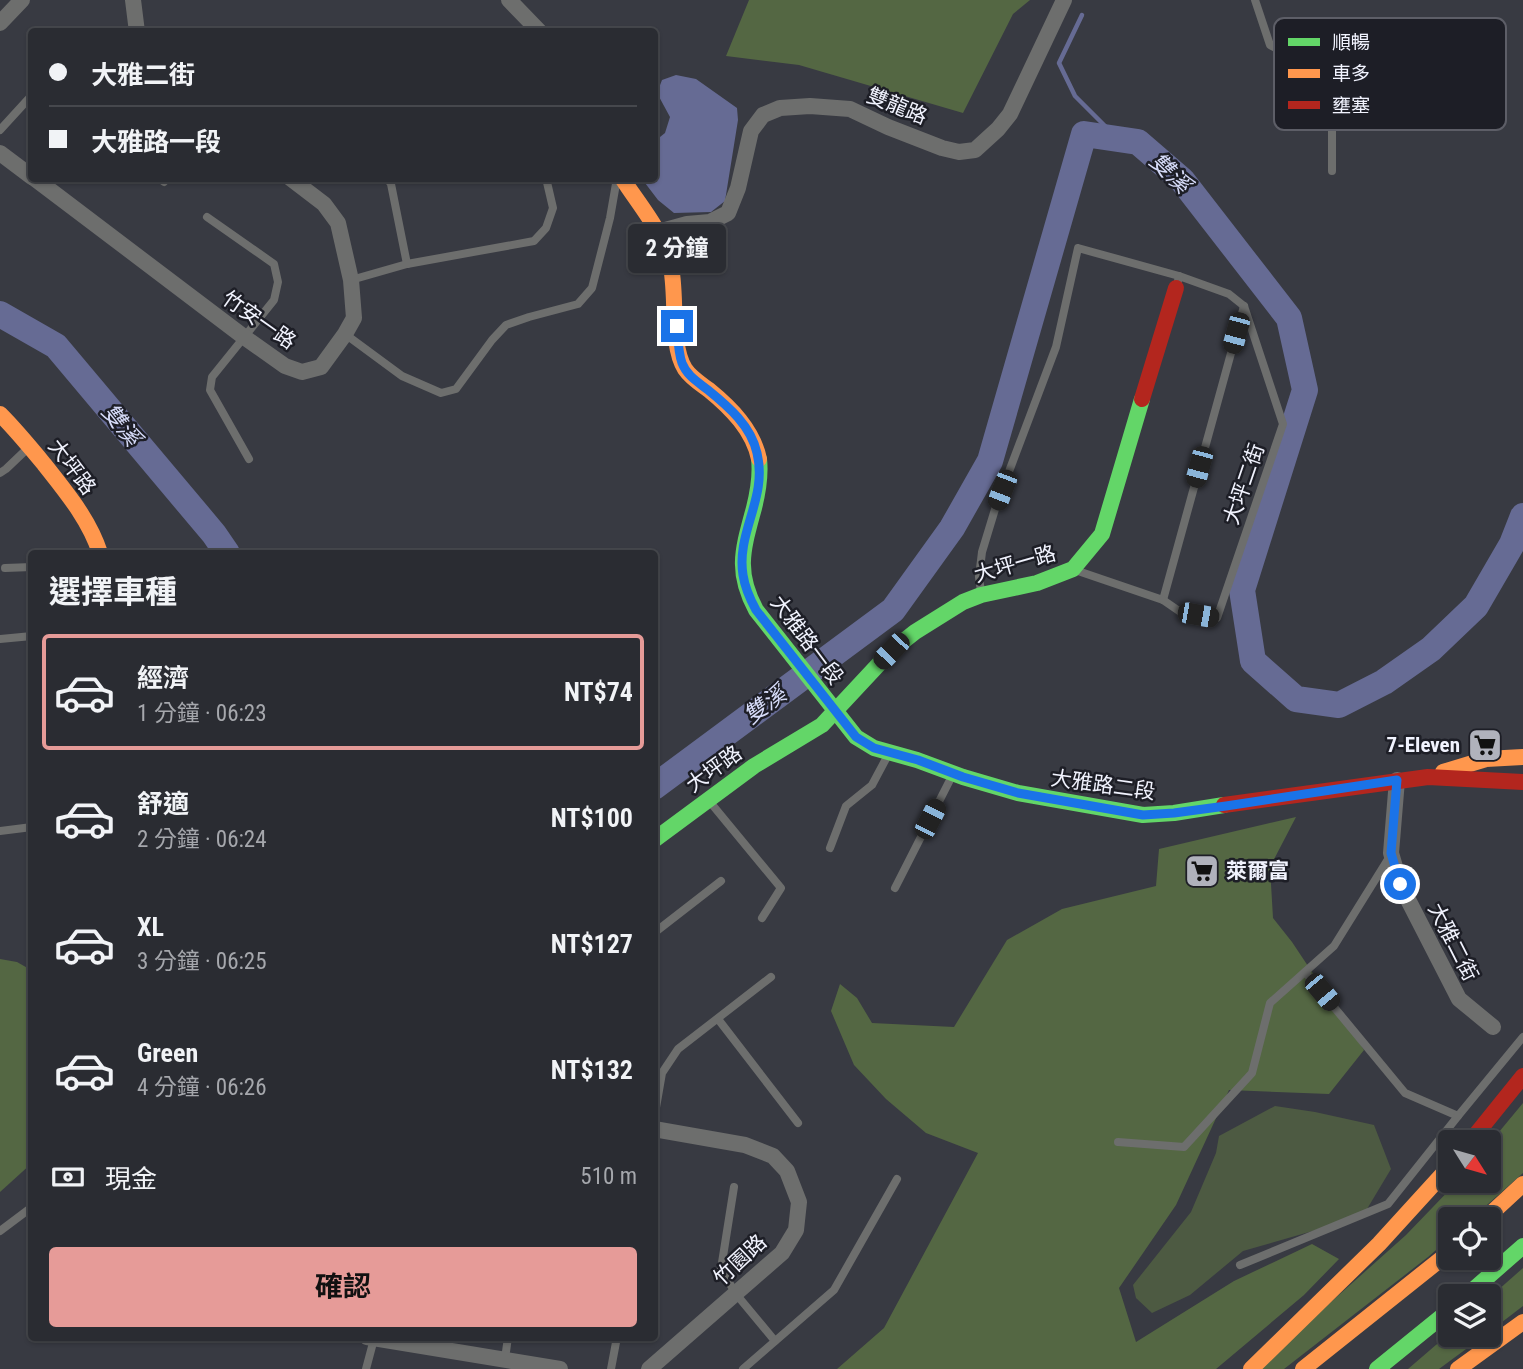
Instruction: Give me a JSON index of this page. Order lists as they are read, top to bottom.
{
  "streets": {
    "main road": [
      "大坪路",
      "大坪一路",
      "大雅路一段",
      "大雅路二段"
    ],
    "street": [
      "雙龍路",
      "竹安一路",
      "大雅二街",
      "竹園路"
    ],
    "lane": ["大坪二街"]
  },
  "crossings": [
    ["雙龍路", "大雅路一段"],
    ["大坪路", "大坪一路"],
    ["大坪路", "大雅路一段"],
    ["大坪路", "大雅路二段"],
    ["大坪一路", "大雅路一段"],
    ["大坪一路", "大雅路二段"],
    ["大雅路一段", "大雅路二段"],
    ["大雅路二段", "大雅二街"]
  ],
  "water": ["雙溪"],
  "places": {
    "supermarket": ["7-Eleven", "萊爾富"]
  },
  "legend": ["順暢", "車多", "壅塞"],
  "north": "bottom right",
  "page": {
    "banner": ["大雅二街", "大雅路一段"],
    "bubble": "2 分鐘",
    "heading": "選擇車種",
    "list": [
      {
        "name": "經濟",
        "note": "1 分鐘 · 06:23",
        "value": "NT$74"
      },
      {
        "name": "舒適",
        "note": "2 分鐘 · 06:24",
        "value": "NT$100"
      },
      {
        "name": "XL",
        "note": "3 分鐘 · 06:25",
        "value": "NT$127"
      },
      {
        "name": "Green",
        "note": "4 分鐘 · 06:26",
        "value": "NT$132"
      }
    ],
    "pay": ["現金", "510 m"],
    "buttons": "確認"
  }
}
